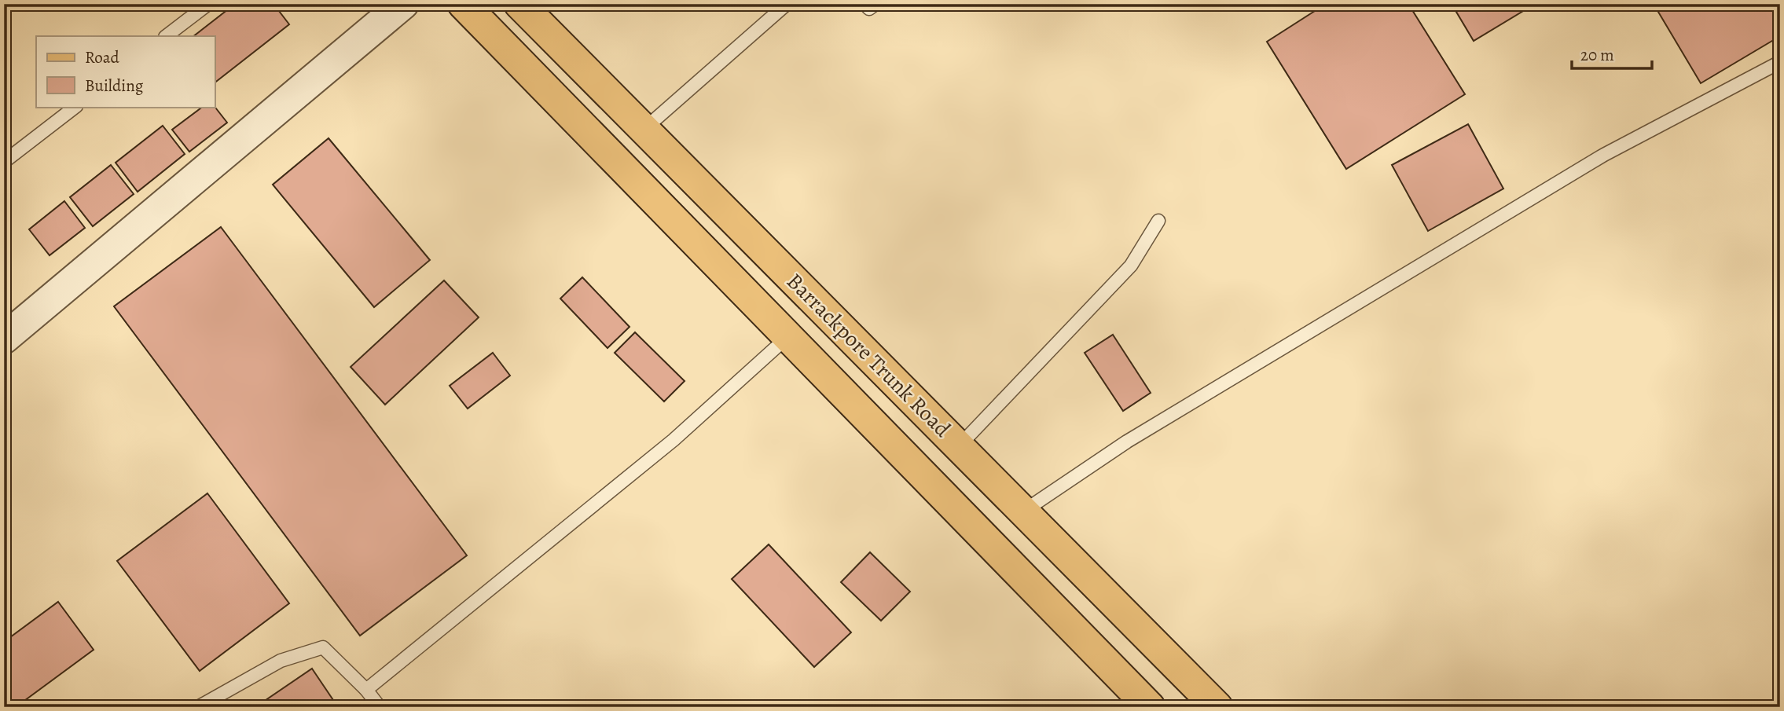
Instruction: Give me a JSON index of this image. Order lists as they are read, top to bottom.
{
  "streets": {
    "main road": ["Barrackpore Trunk Road"]
  },
  "legend": ["Road", "Building"],
  "scale_bar": "20 m"
}
